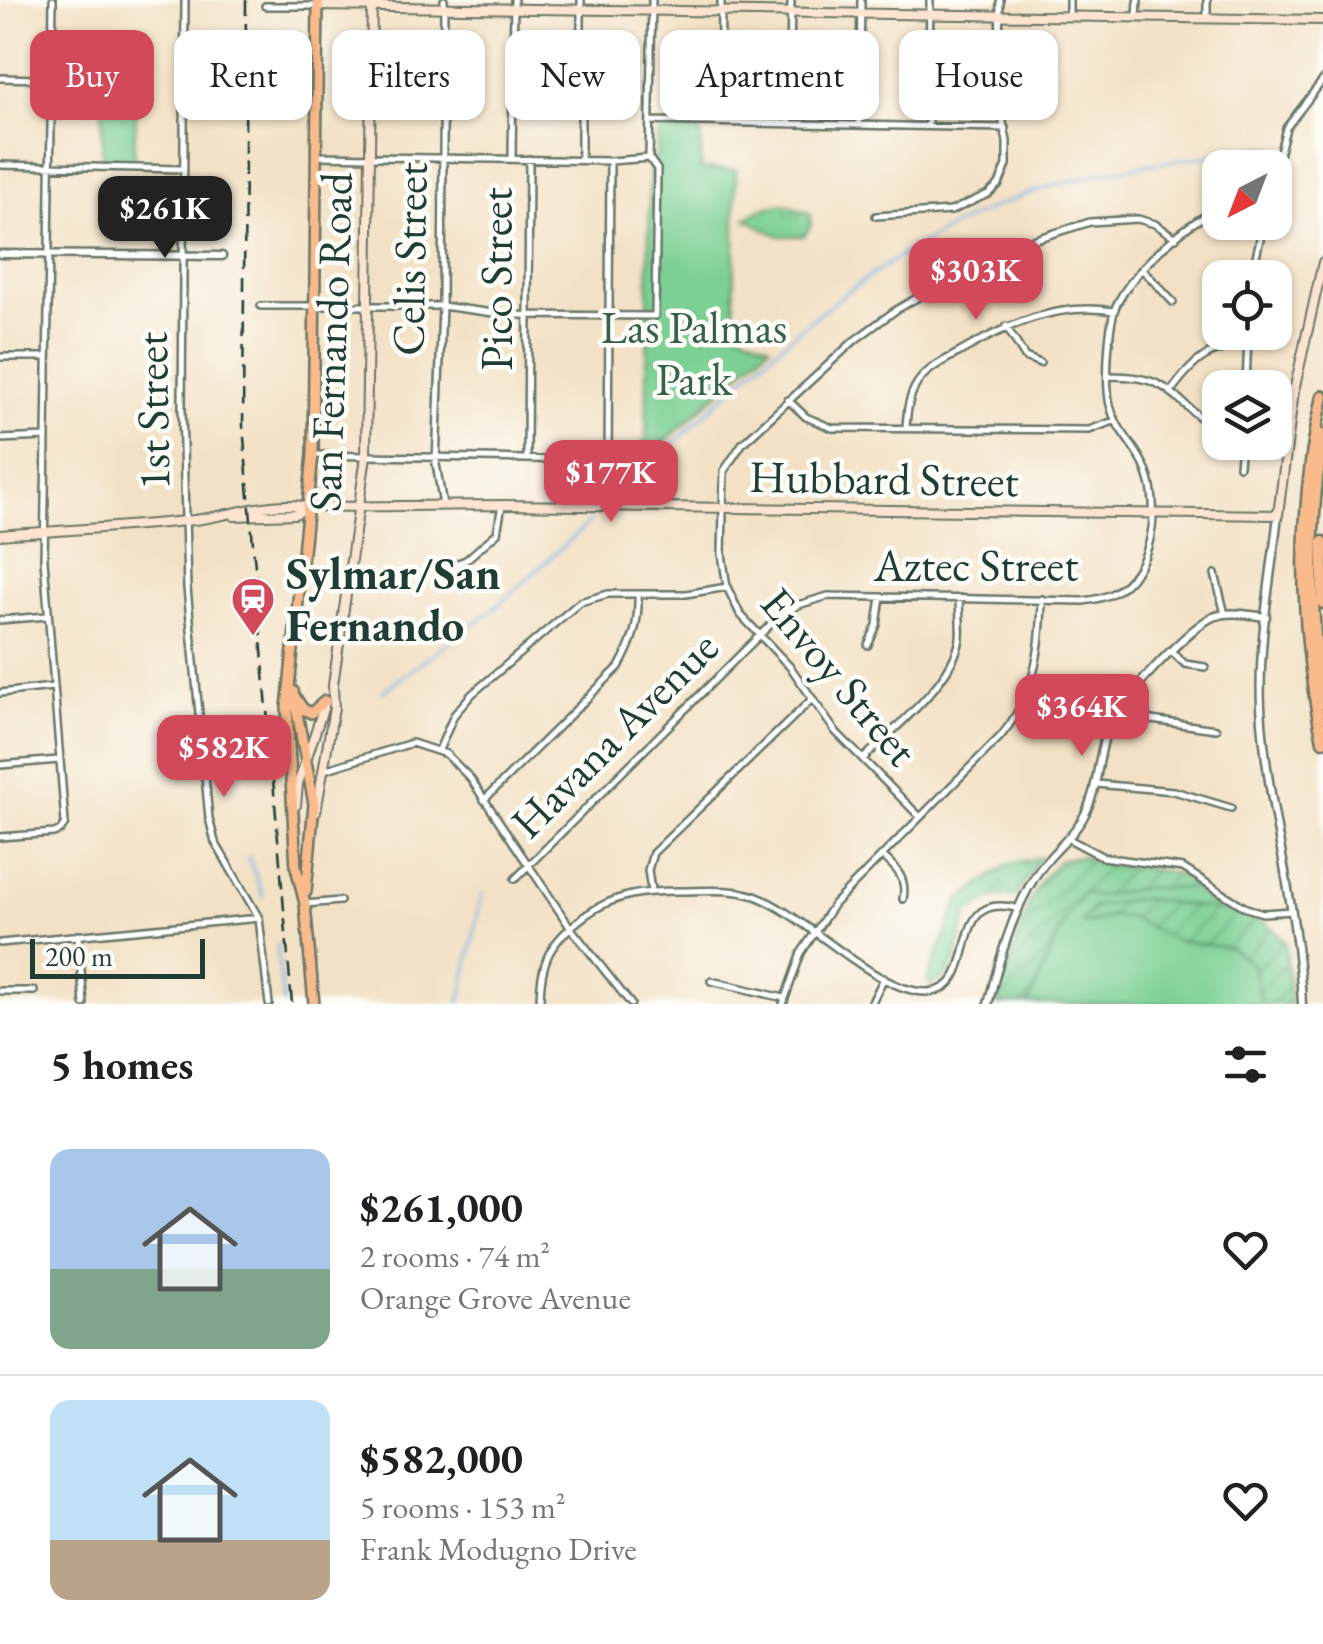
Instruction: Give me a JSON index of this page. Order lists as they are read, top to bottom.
{
  "streets": {
    "main road": ["San Fernando Road", "Hubbard Street"],
    "street": [
      "Celis Street",
      "Pico Street",
      "1st Street",
      "Aztec Street",
      "Envoy Street",
      "Havana Avenue"
    ]
  },
  "crossings": [
    ["Celis Street", "Hubbard Street"],
    ["San Fernando Road", "Hubbard Street"],
    ["1st Street", "Hubbard Street"],
    ["Hubbard Street", "Aztec Street"],
    ["Hubbard Street", "Envoy Street"],
    ["Aztec Street", "Envoy Street"],
    ["Aztec Street", "Havana Avenue"],
    ["Envoy Street", "Havana Avenue"]
  ],
  "parks": ["Las Palmas Park"],
  "places": {
    "station": ["Sylmar/San Fernando"]
  },
  "scale_bar": "200 m",
  "north": "bottom left",
  "page": {
    "chip": [
      "Buy",
      "Rent",
      "Filters",
      "New",
      "Apartment",
      "House"
    ],
    "price": [
      "$261K",
      "$303K",
      "$177K",
      "$364K",
      "$582K"
    ],
    "scale": "200 m",
    "heading": "5 homes",
    "list": [
      {
        "name": "$261,000",
        "note": "2 rooms · 74 m² · Orange Grove Avenue"
      },
      {
        "name": "$582,000",
        "note": "5 rooms · 153 m² · Frank Modugno Drive"
      }
    ]
  }
}
